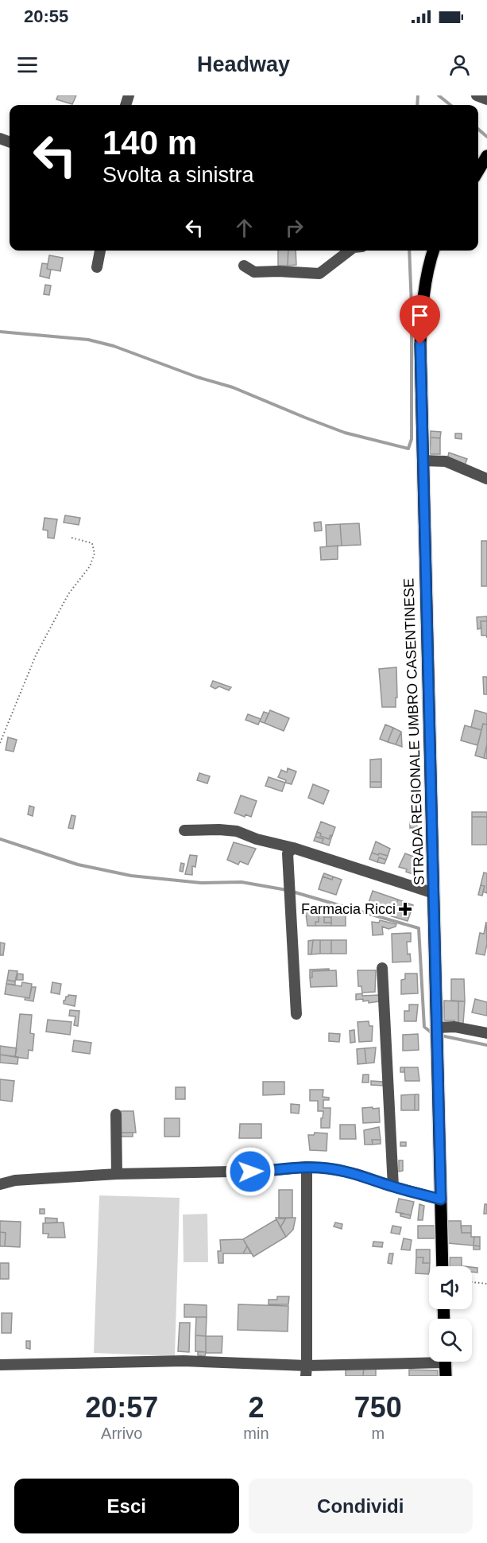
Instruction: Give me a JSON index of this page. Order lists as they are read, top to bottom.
{
  "streets": {
    "main road": ["STRADA REGIONALE UMBRO CASENTINESE"]
  },
  "places": {
    "health": ["Farmacia Ricci"]
  },
  "page": {
    "status": "20:55",
    "header": "Headway",
    "turn": ["140 m", "Svolta a sinistra"],
    "eta": [
      "20:57",
      "Arrivo",
      "2",
      "min",
      "750",
      "m"
    ],
    "buttons": ["Esci", "Condividi"]
  }
}
